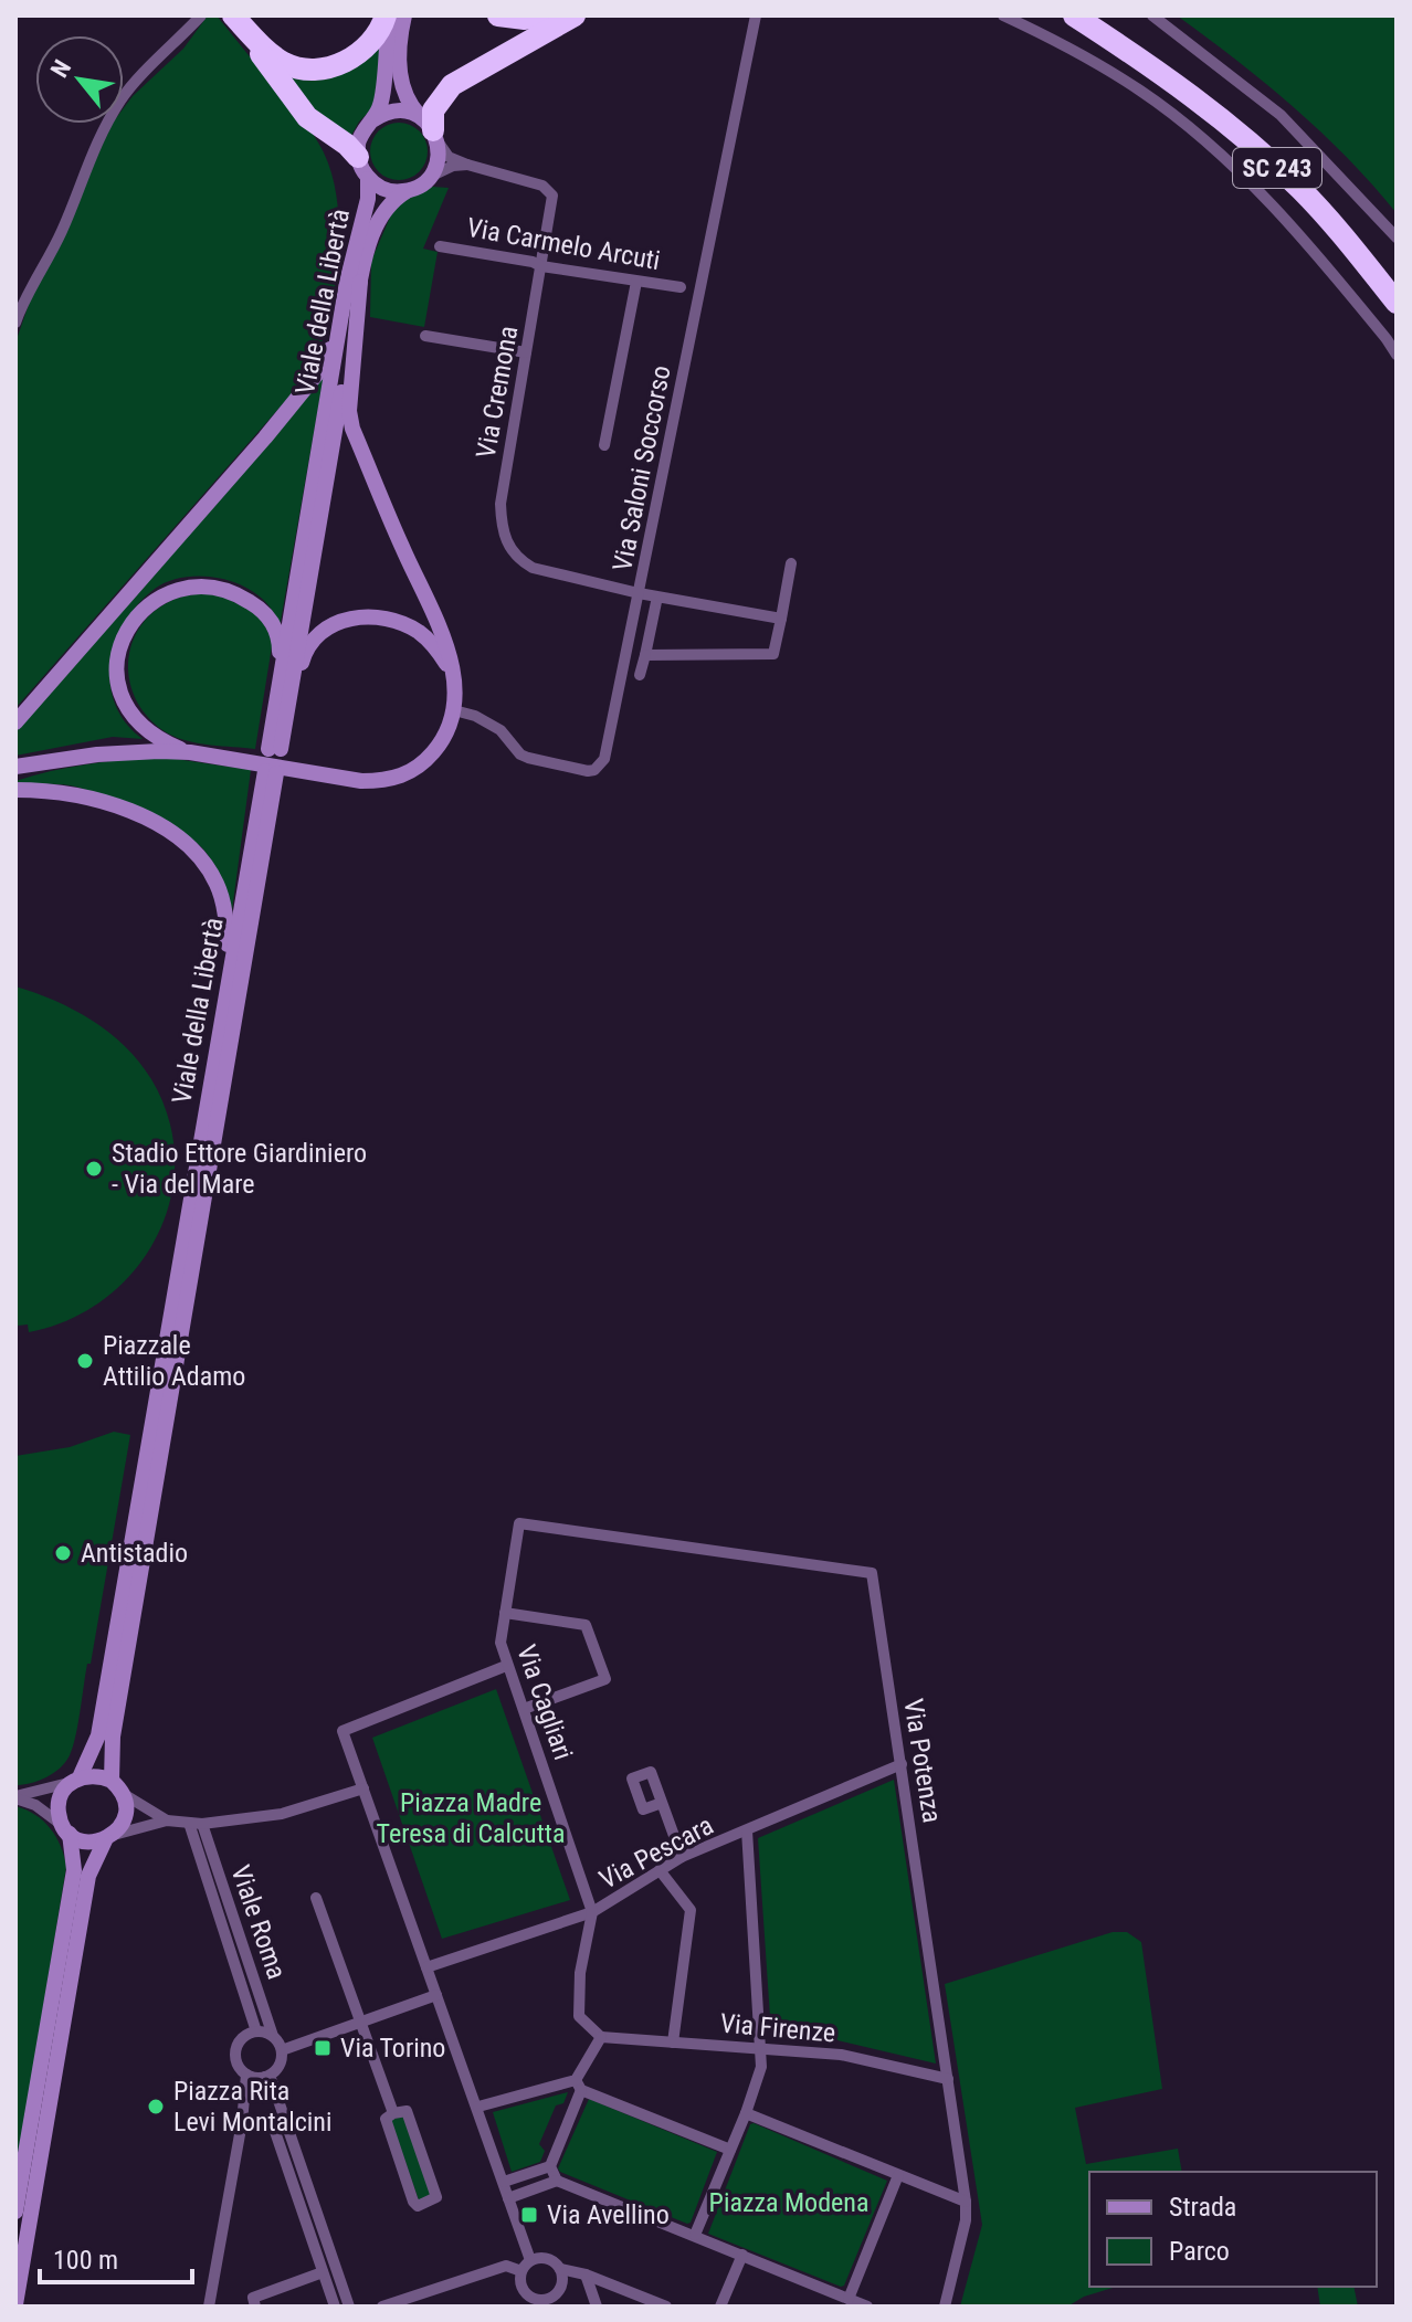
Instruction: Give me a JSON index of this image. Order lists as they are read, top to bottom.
{
  "streets": {
    "highway": ["SC 243"],
    "main road": ["Viale della Libertà"],
    "street": [
      "Via Carmelo Arcuti",
      "Via Cremona",
      "Via Saloni Soccorso",
      "Via Cagliari",
      "Via Potenza",
      "Via Pescara",
      "Viale Roma",
      "Via Firenze"
    ]
  },
  "crossings": [
    ["Via Carmelo Arcuti", "Via Cremona"],
    ["Viale della Libertà", "Via Cremona"],
    ["Via Cremona", "Via Saloni Soccorso"],
    ["Via Cagliari", "Via Potenza"],
    ["Via Cagliari", "Via Pescara"],
    ["Via Cagliari", "Via Firenze"],
    ["Via Potenza", "Via Pescara"],
    ["Via Potenza", "Via Firenze"]
  ],
  "parks": ["Piazza Madre Teresa di Calcutta", "Piazza Modena"],
  "places": {
    "other": [
      "Stadio Ettore Giardiniero - Via del Mare",
      "Piazzale Attilio Adamo",
      "Antistadio",
      "Piazza Rita Levi Montalcini"
    ],
    "transit": ["Via Torino", "Via Avellino"]
  },
  "legend": ["Strada", "Parco"],
  "scale_bar": "100 m",
  "north": "top left"
}
